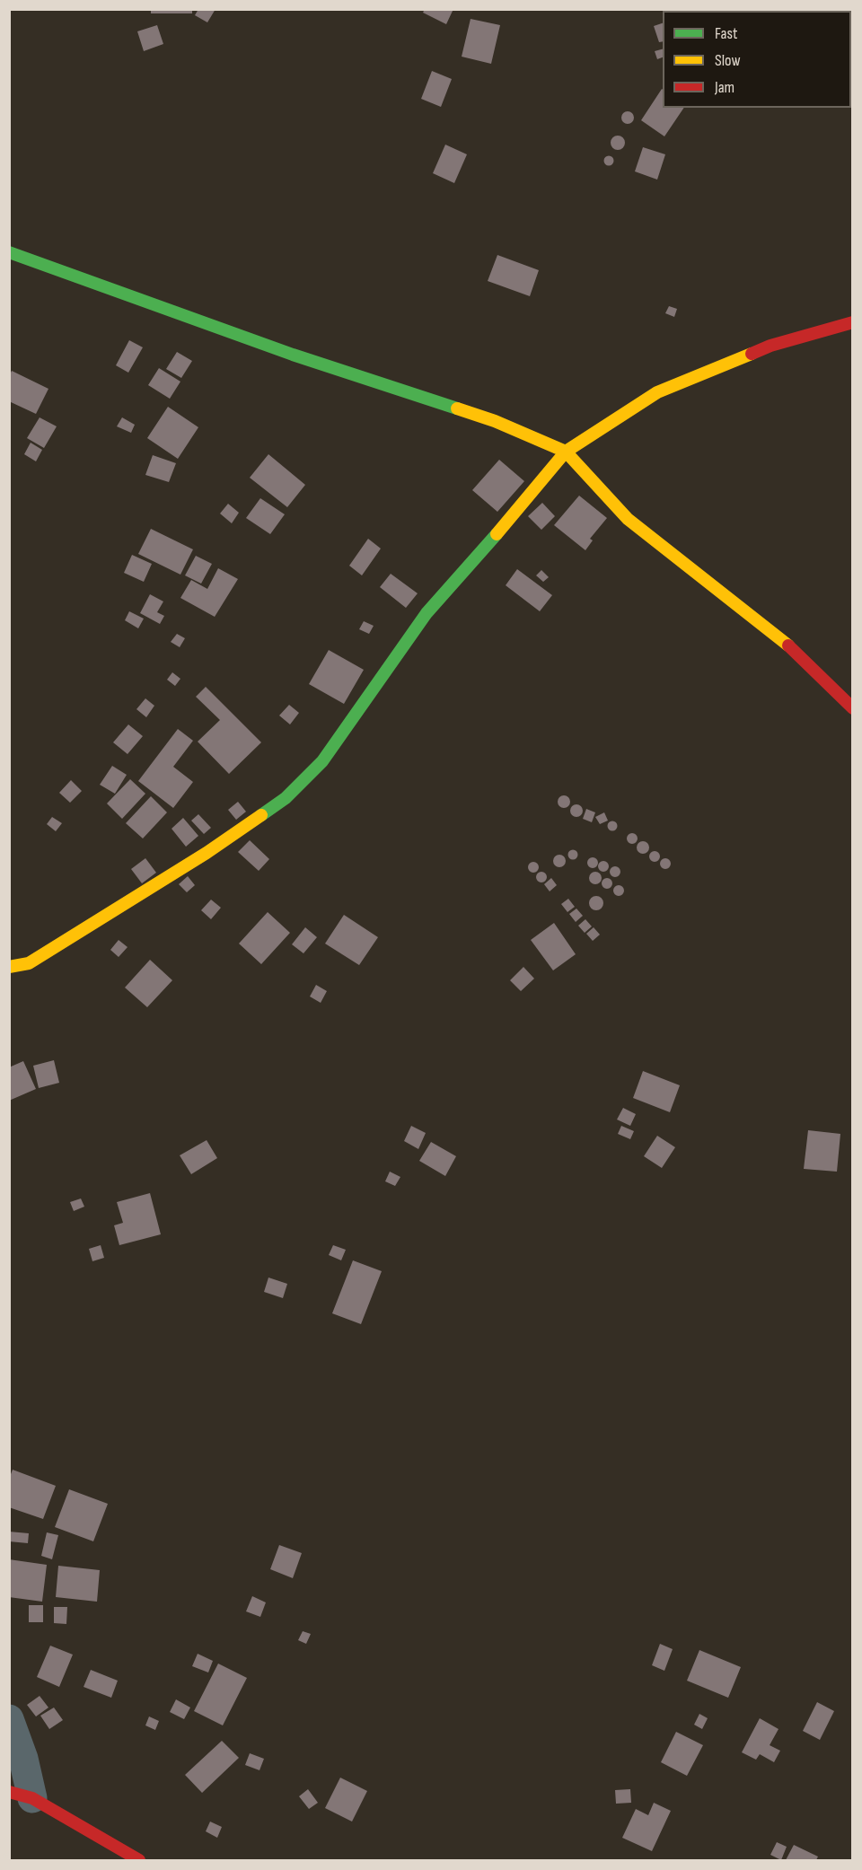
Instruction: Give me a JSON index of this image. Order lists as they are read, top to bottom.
{
  "legend": ["Fast", "Slow", "Jam"]
}
